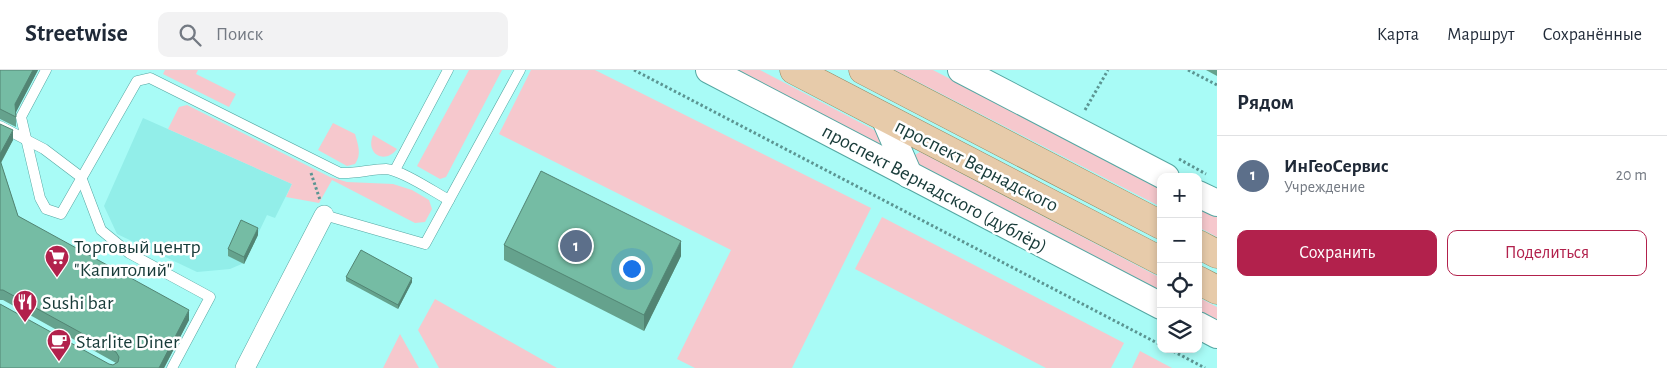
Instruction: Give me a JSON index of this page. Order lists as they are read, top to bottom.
{
  "streets": {
    "main road": ["проспект Вернадского"],
    "street": ["проспект Вернадского (дублёр)"]
  },
  "places": {
    "supermarket": ["Торговый центр \"Капитолий\""],
    "restaurant": ["Sushi bar"],
    "cafe": ["Starlite Diner"]
  },
  "page": {
    "header": "Streetwise",
    "search": "Поиск",
    "nav": ["Карта", "Маршрут", "Сохранённые"],
    "heading": "Рядом",
    "list": [
      {
        "mark": "1",
        "name": "ИнГеоСервис",
        "note": "Учреждение",
        "value": "20 m"
      }
    ],
    "map_buttons": ["+", "−"],
    "buttons": ["Сохранить", "Поделиться"],
    "pins": "1"
  }
}
